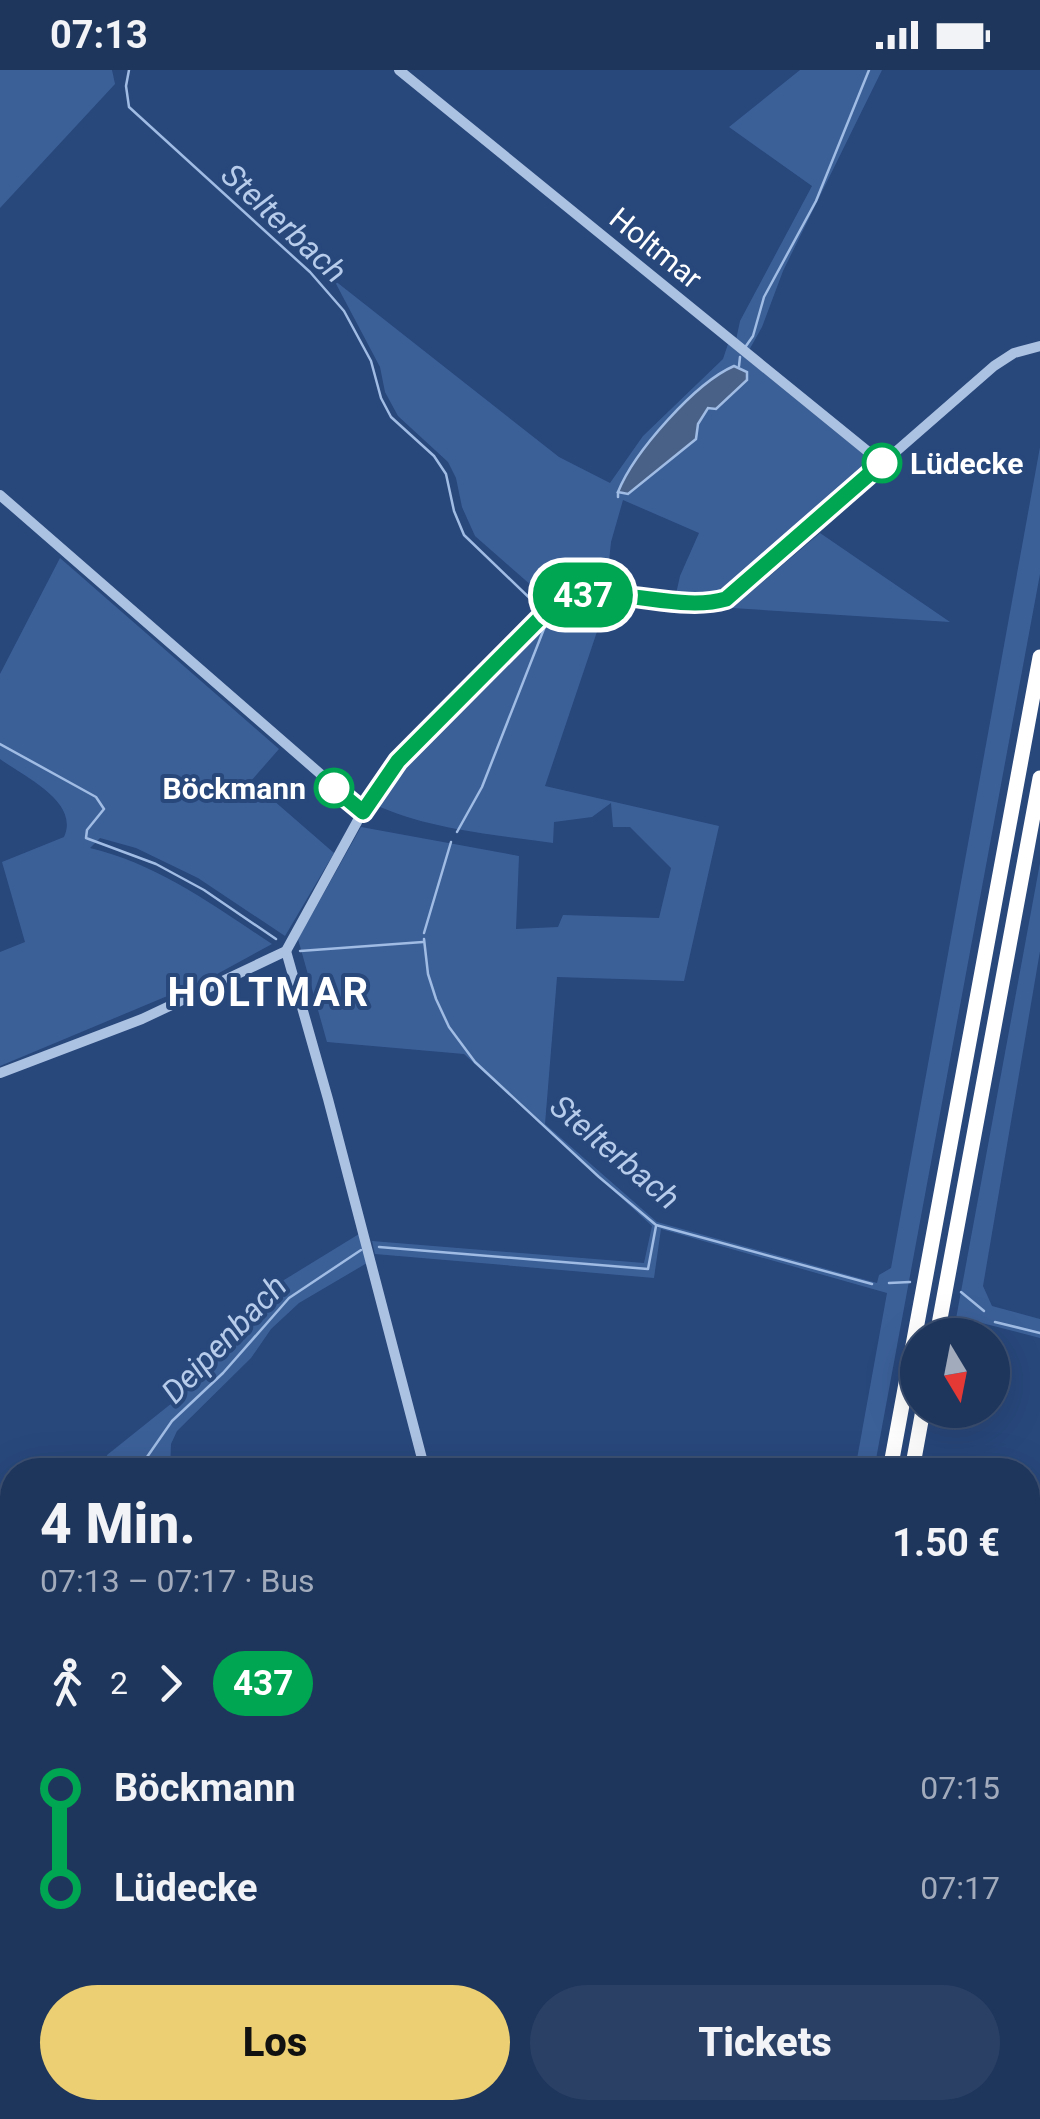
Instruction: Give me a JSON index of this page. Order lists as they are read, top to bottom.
{
  "streets": {
    "street": ["Holtmar"]
  },
  "districts": ["HOLTMAR"],
  "water": ["Stelterbach", "Deipenbach"],
  "places": ["Lüdecke", "Böckmann"],
  "lines": ["bus line 437"],
  "north": "bottom",
  "page": {
    "status": "07:13",
    "on_map": "437",
    "heading": ["4 Min.", "07:13 – 07:17 · Bus", "1.50 €"],
    "legs": ["2", "437"],
    "list": [
      {
        "name": "Böckmann",
        "value": "07:15"
      },
      {
        "name": "Lüdecke",
        "value": "07:17"
      }
    ],
    "buttons": ["Los", "Tickets"]
  }
}
